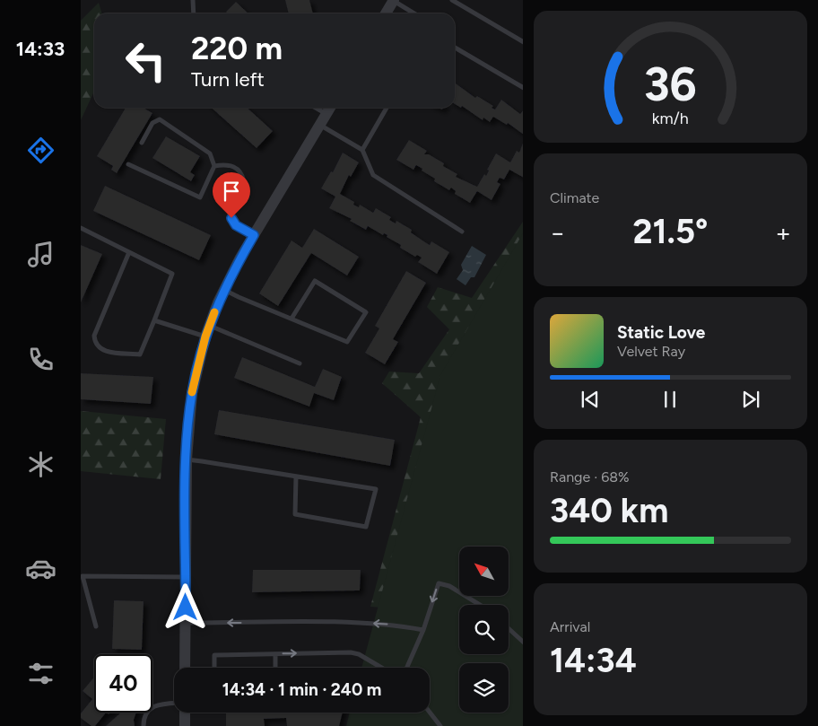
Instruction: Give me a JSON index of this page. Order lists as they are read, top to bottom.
{
  "north": "top left",
  "page": {
    "tabs": "14:33",
    "turn": ["220 m", "Turn left"],
    "tile": [
      "Climate",
      ["Range · 68%", "340 km"],
      ["Arrival", "14:34"]
    ],
    "heat": ["−", "21.5°", "+"],
    "song": ["Static Love", "Velvet Ray"],
    "limit": "40",
    "trip": "14:34 · 1 min · 240 m",
    "gauge": ["36", "km/h"]
  }
}
